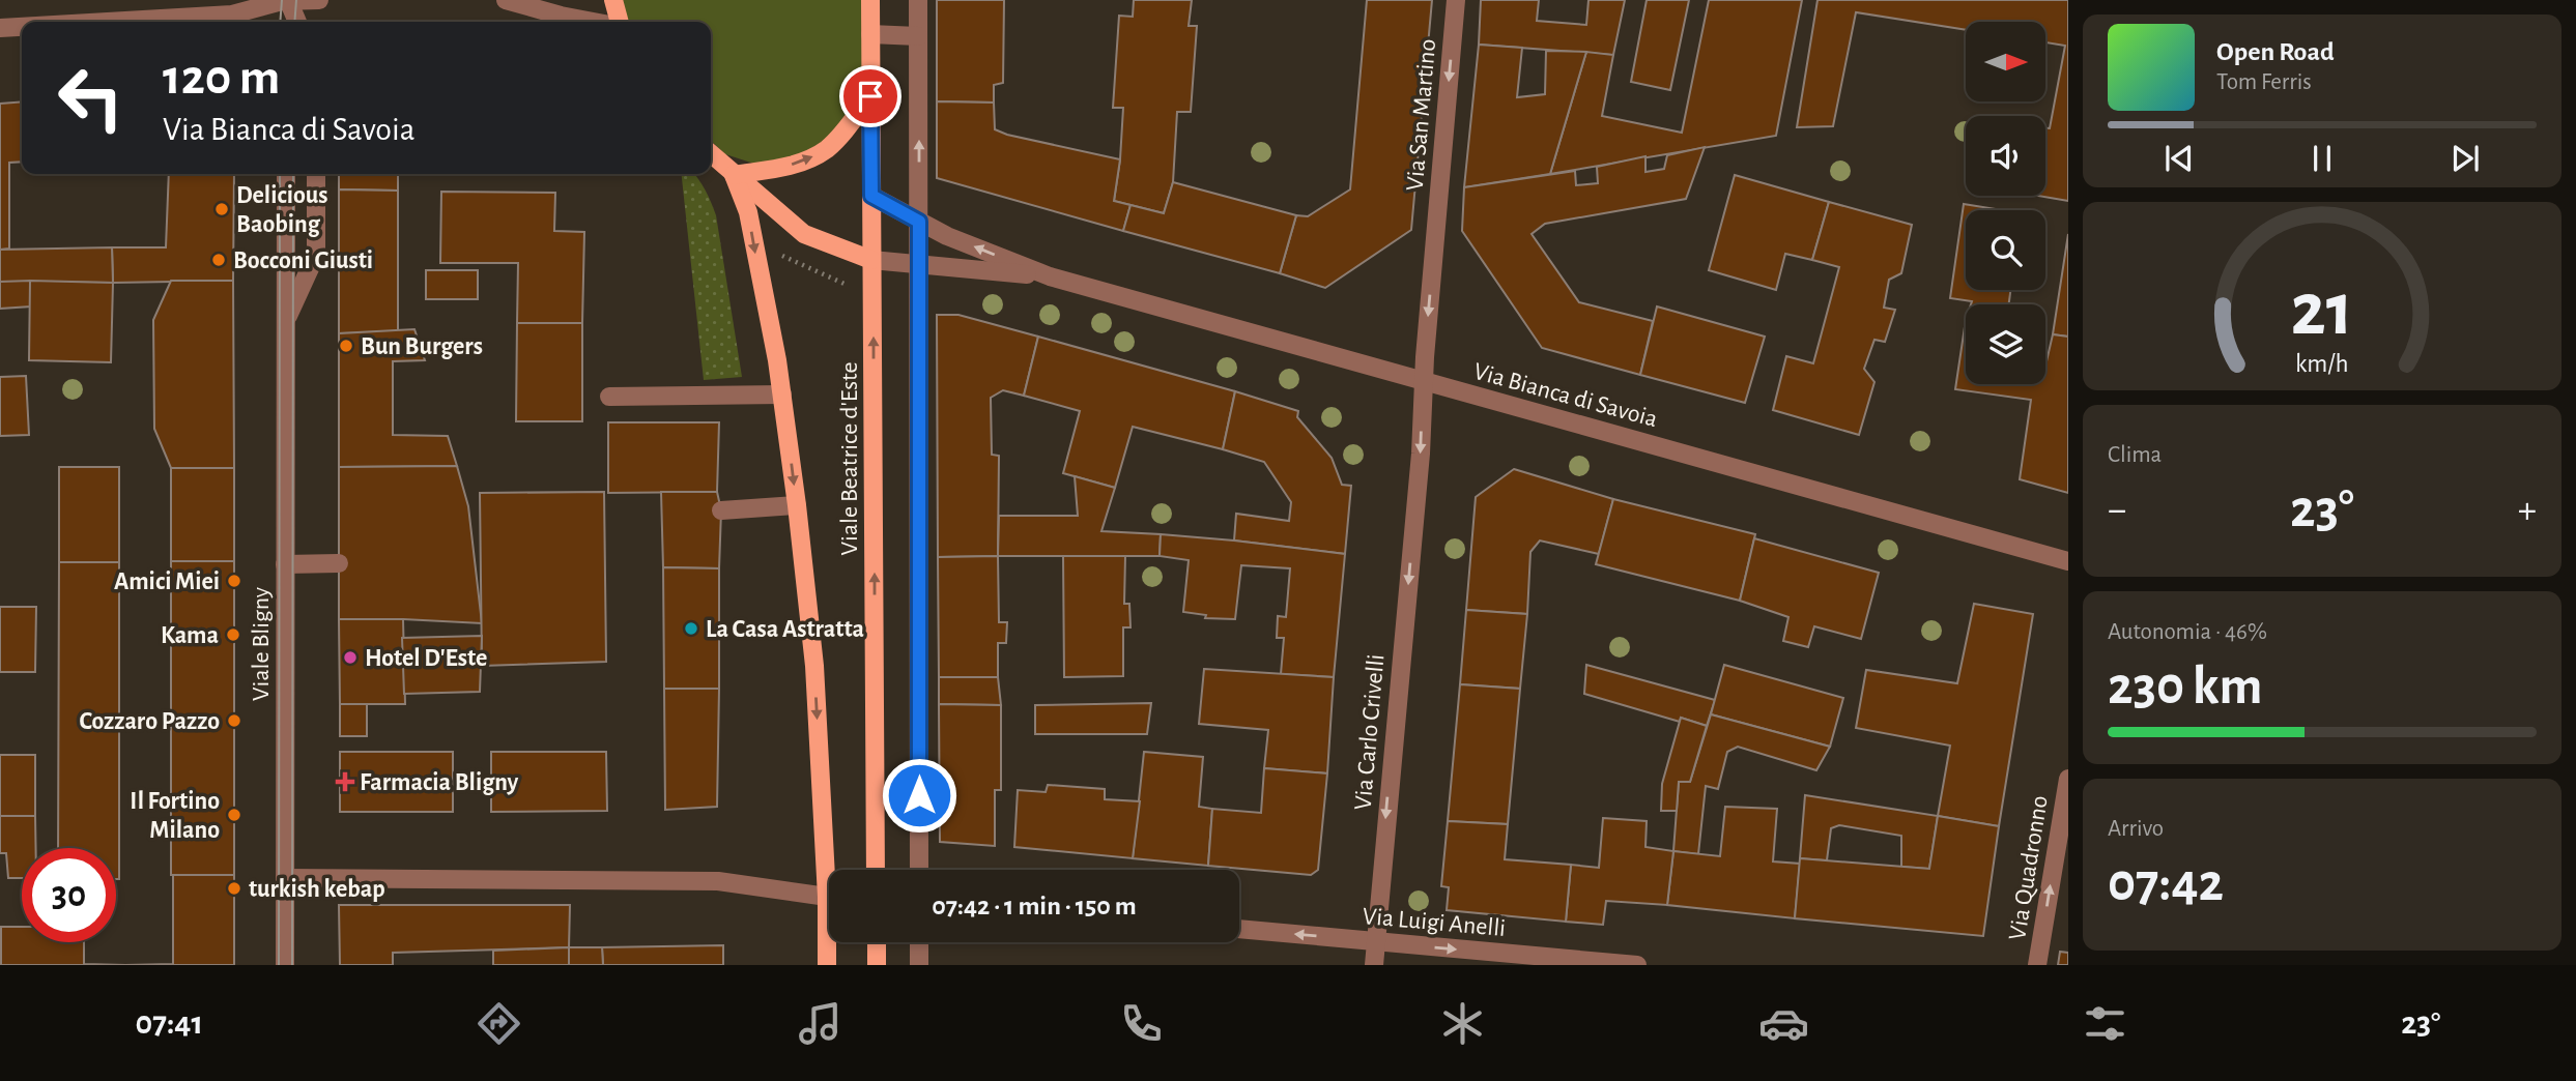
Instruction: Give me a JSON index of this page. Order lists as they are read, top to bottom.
{
  "streets": {
    "main road": ["Viale Beatrice d'Este"],
    "street": [
      "Via San Martino",
      "Via Bianca di Savoia",
      "Viale Bligny",
      "Via Carlo Crivelli",
      "Via Quadronno",
      "Via Luigi Anelli"
    ]
  },
  "crossings": [
    ["Via San Martino", "Via Bianca di Savoia"],
    ["Via San Martino", "Via Carlo Crivelli"],
    ["Via Bianca di Savoia", "Viale Beatrice d'Este"],
    ["Via Bianca di Savoia", "Via Carlo Crivelli"],
    ["Via Carlo Crivelli", "Via Luigi Anelli"]
  ],
  "one_way": ["Via San Martino", "Via Carlo Crivelli", "Via Quadronno"],
  "places": {
    "other": [
      "Delicious Baobing",
      "Bocconi Giusti",
      "Bun Burgers",
      "Amici Miei",
      "La Casa Astratta",
      "Kama",
      "Hotel D'Este",
      "Cozzaro Pazzo",
      "Il Fortino Milano",
      "turkish kebap"
    ],
    "health": ["Farmacia Bligny"]
  },
  "north": "right",
  "page": {
    "turn": ["120 m", "Via Bianca di Savoia"],
    "song": ["Open Road", "Tom Ferris"],
    "tile": [
      "Clima",
      ["Autonomia · 46%", "230 km"],
      ["Arrivo", "07:42"]
    ],
    "heat": ["−", "23°", "+"],
    "limit": "30",
    "trip": "07:42 · 1 min · 150 m",
    "tabs": ["07:41", "23°"],
    "gauge": ["21", "km/h"]
  }
}
